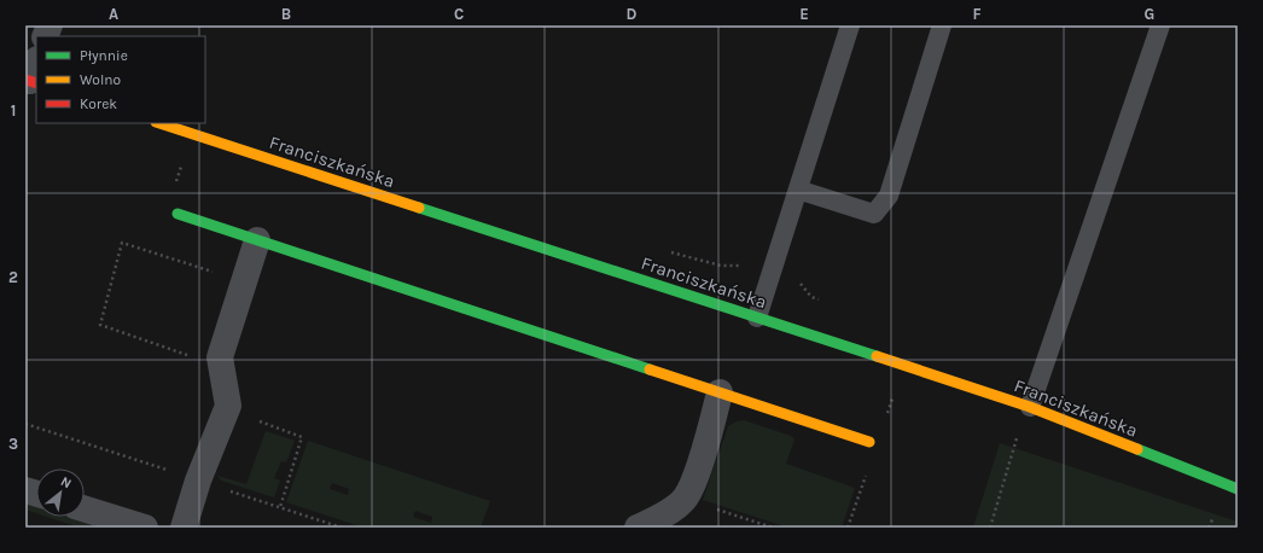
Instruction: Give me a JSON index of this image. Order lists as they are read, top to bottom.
{
  "streets": {
    "street": ["Franciszkańska"]
  },
  "legend": ["Płynnie", "Wolno", "Korek"],
  "north": "top right",
  "grid": {
    "columns": [
      "A",
      "B",
      "C",
      "D",
      "E",
      "F",
      "G"
    ],
    "rows": ["1", "2", "3"]
  }
}
